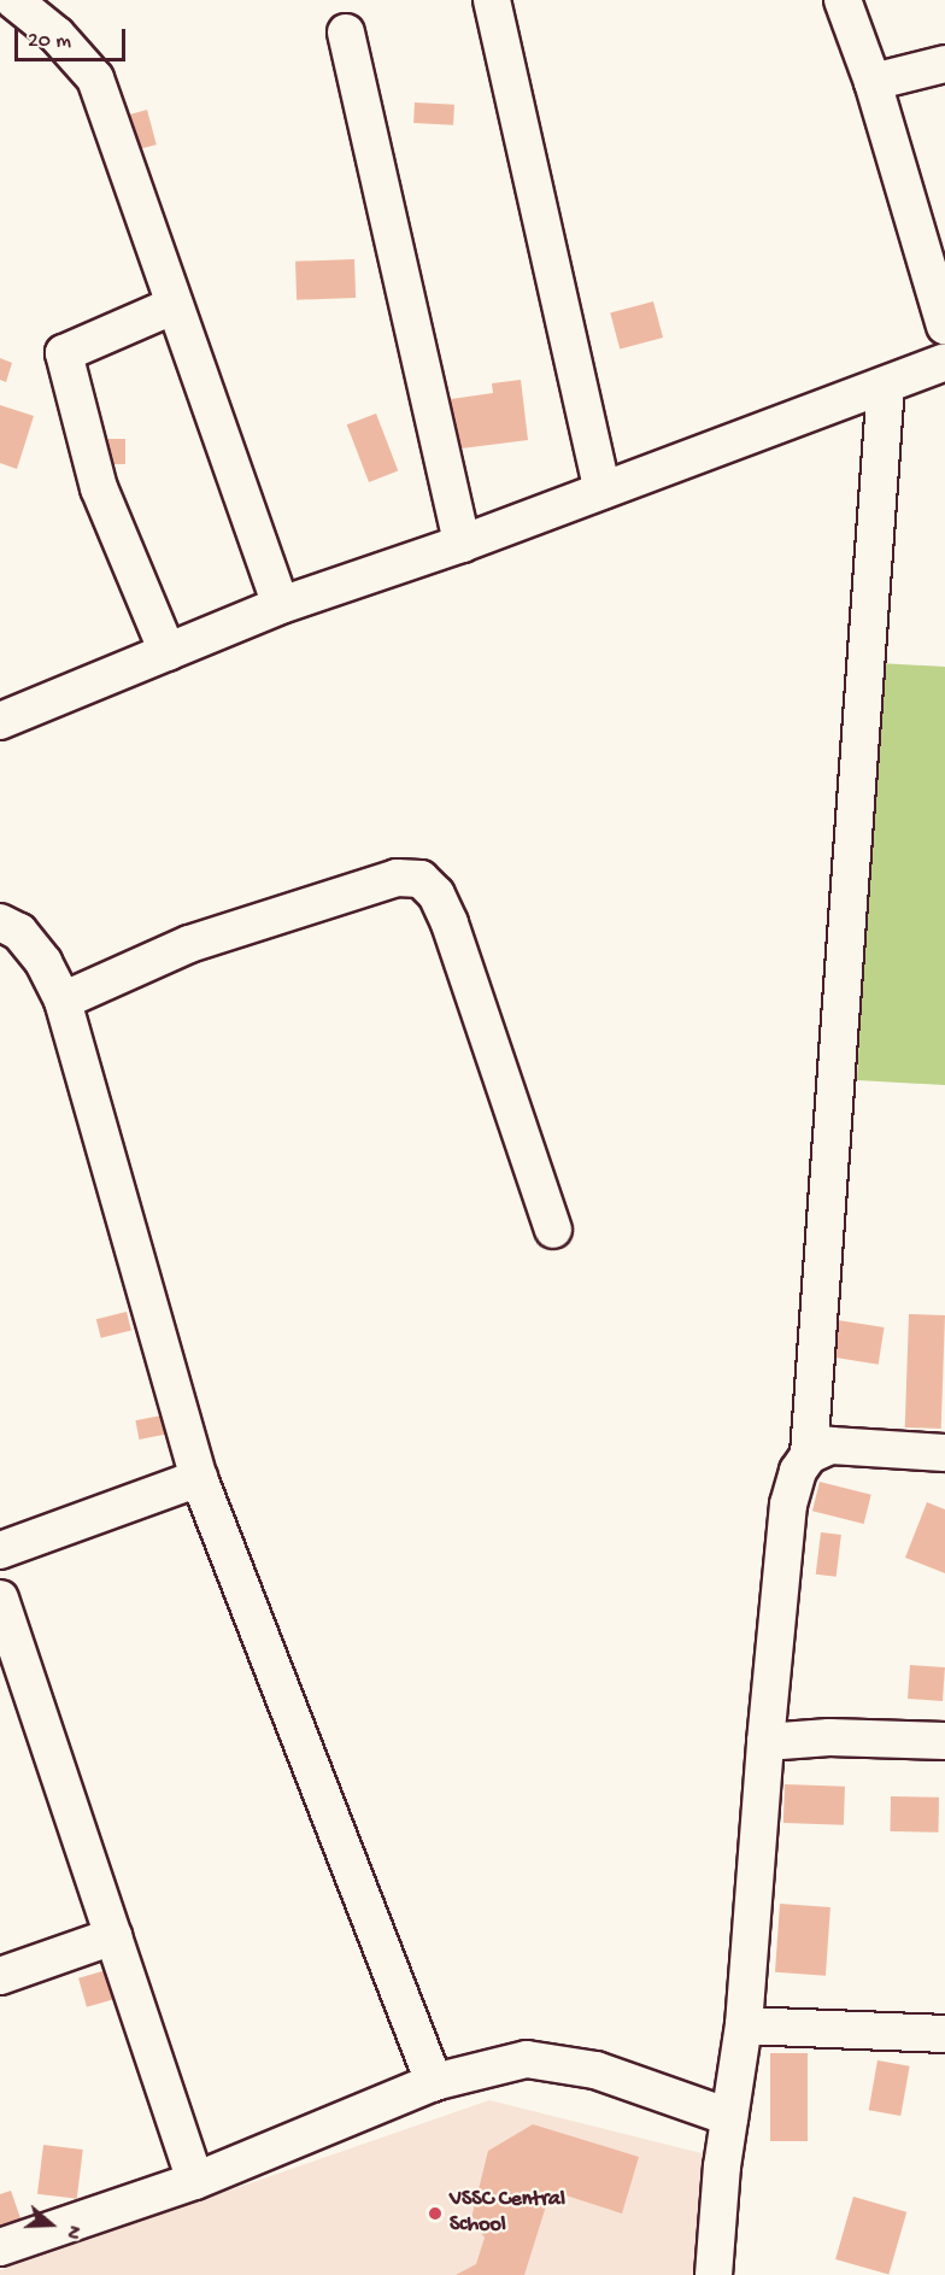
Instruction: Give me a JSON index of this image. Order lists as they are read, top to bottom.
{
  "places": ["VSSC Central School"],
  "scale_bar": "20 m",
  "north": "right"
}
